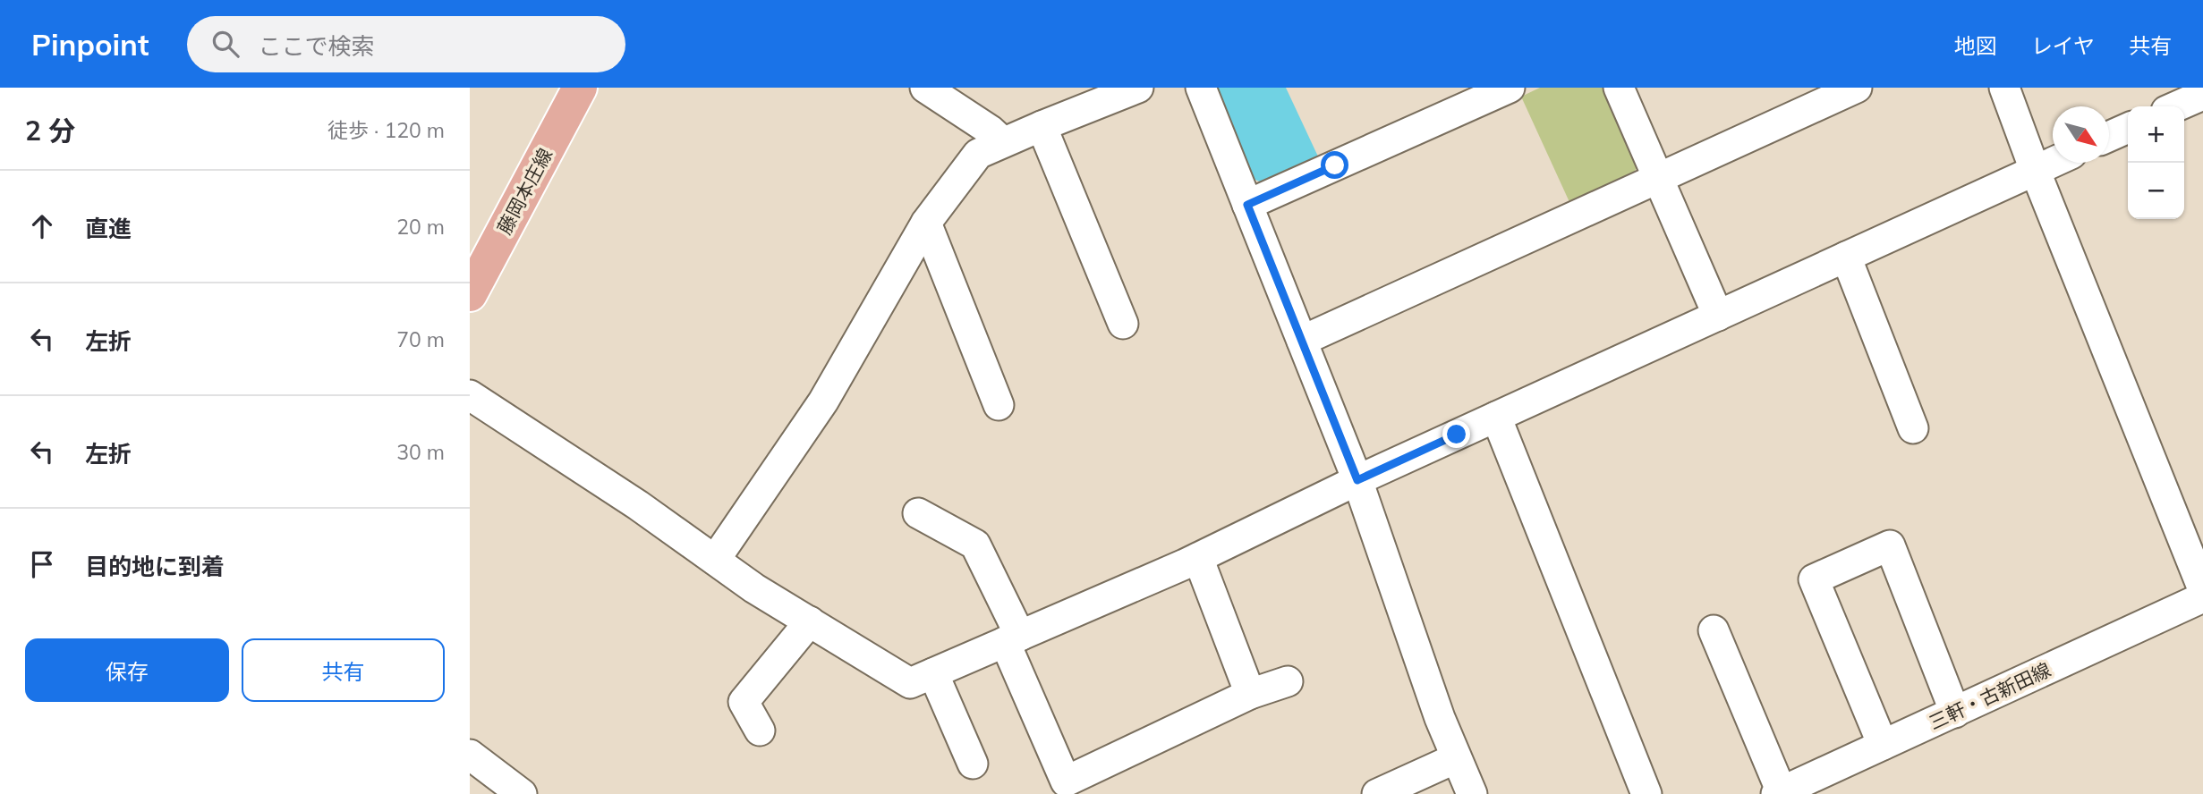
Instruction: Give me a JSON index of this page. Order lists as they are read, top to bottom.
{
  "streets": {
    "main road": ["藤岡本庄線"],
    "street": ["三軒・古新田線"]
  },
  "north": "bottom right",
  "page": {
    "header": "Pinpoint",
    "search": "ここで検索",
    "nav": ["地図", "レイヤ", "共有"],
    "heading": ["2 分", "徒歩 · 120 m"],
    "map_buttons": ["+", "−"],
    "list": [
      ["直進", "20 m"],
      ["左折", "70 m"],
      ["左折", "30 m"],
      "目的地に到着"
    ],
    "buttons": ["保存", "共有"]
  }
}
